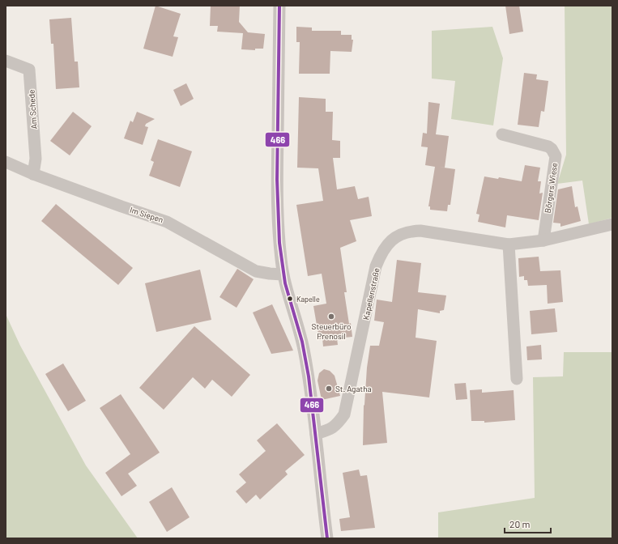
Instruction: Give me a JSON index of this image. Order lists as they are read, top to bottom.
{
  "streets": {
    "street": [
      "Am Schede",
      "Börgers Wiese",
      "Im Siepen",
      "Kapellenstraße"
    ]
  },
  "crossings": [
    ["Am Schede", "Im Siepen"],
    ["Börgers Wiese", "Kapellenstraße"]
  ],
  "places": ["Kapelle", "Steuerbüro Prenosil", "St. Agatha"],
  "lines": ["transit line 466"],
  "scale_bar": "20 m"
}
